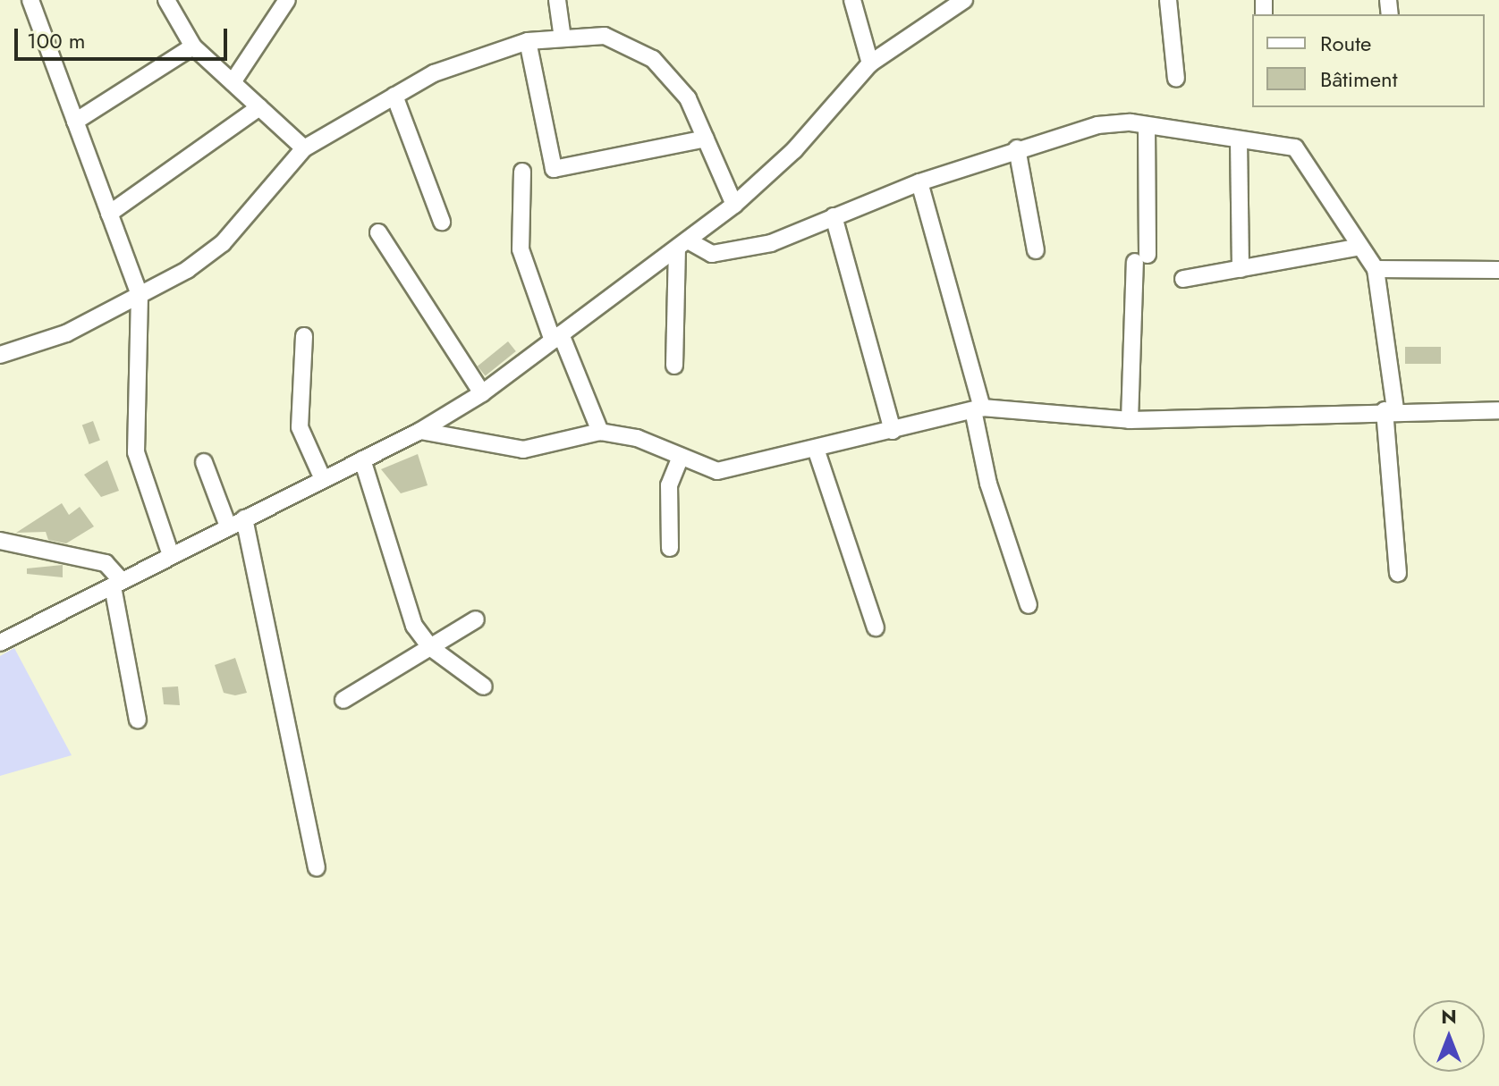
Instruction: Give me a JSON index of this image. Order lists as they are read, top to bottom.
{
  "legend": ["Route", "Bâtiment"],
  "scale_bar": "100 m",
  "north": "top"
}
